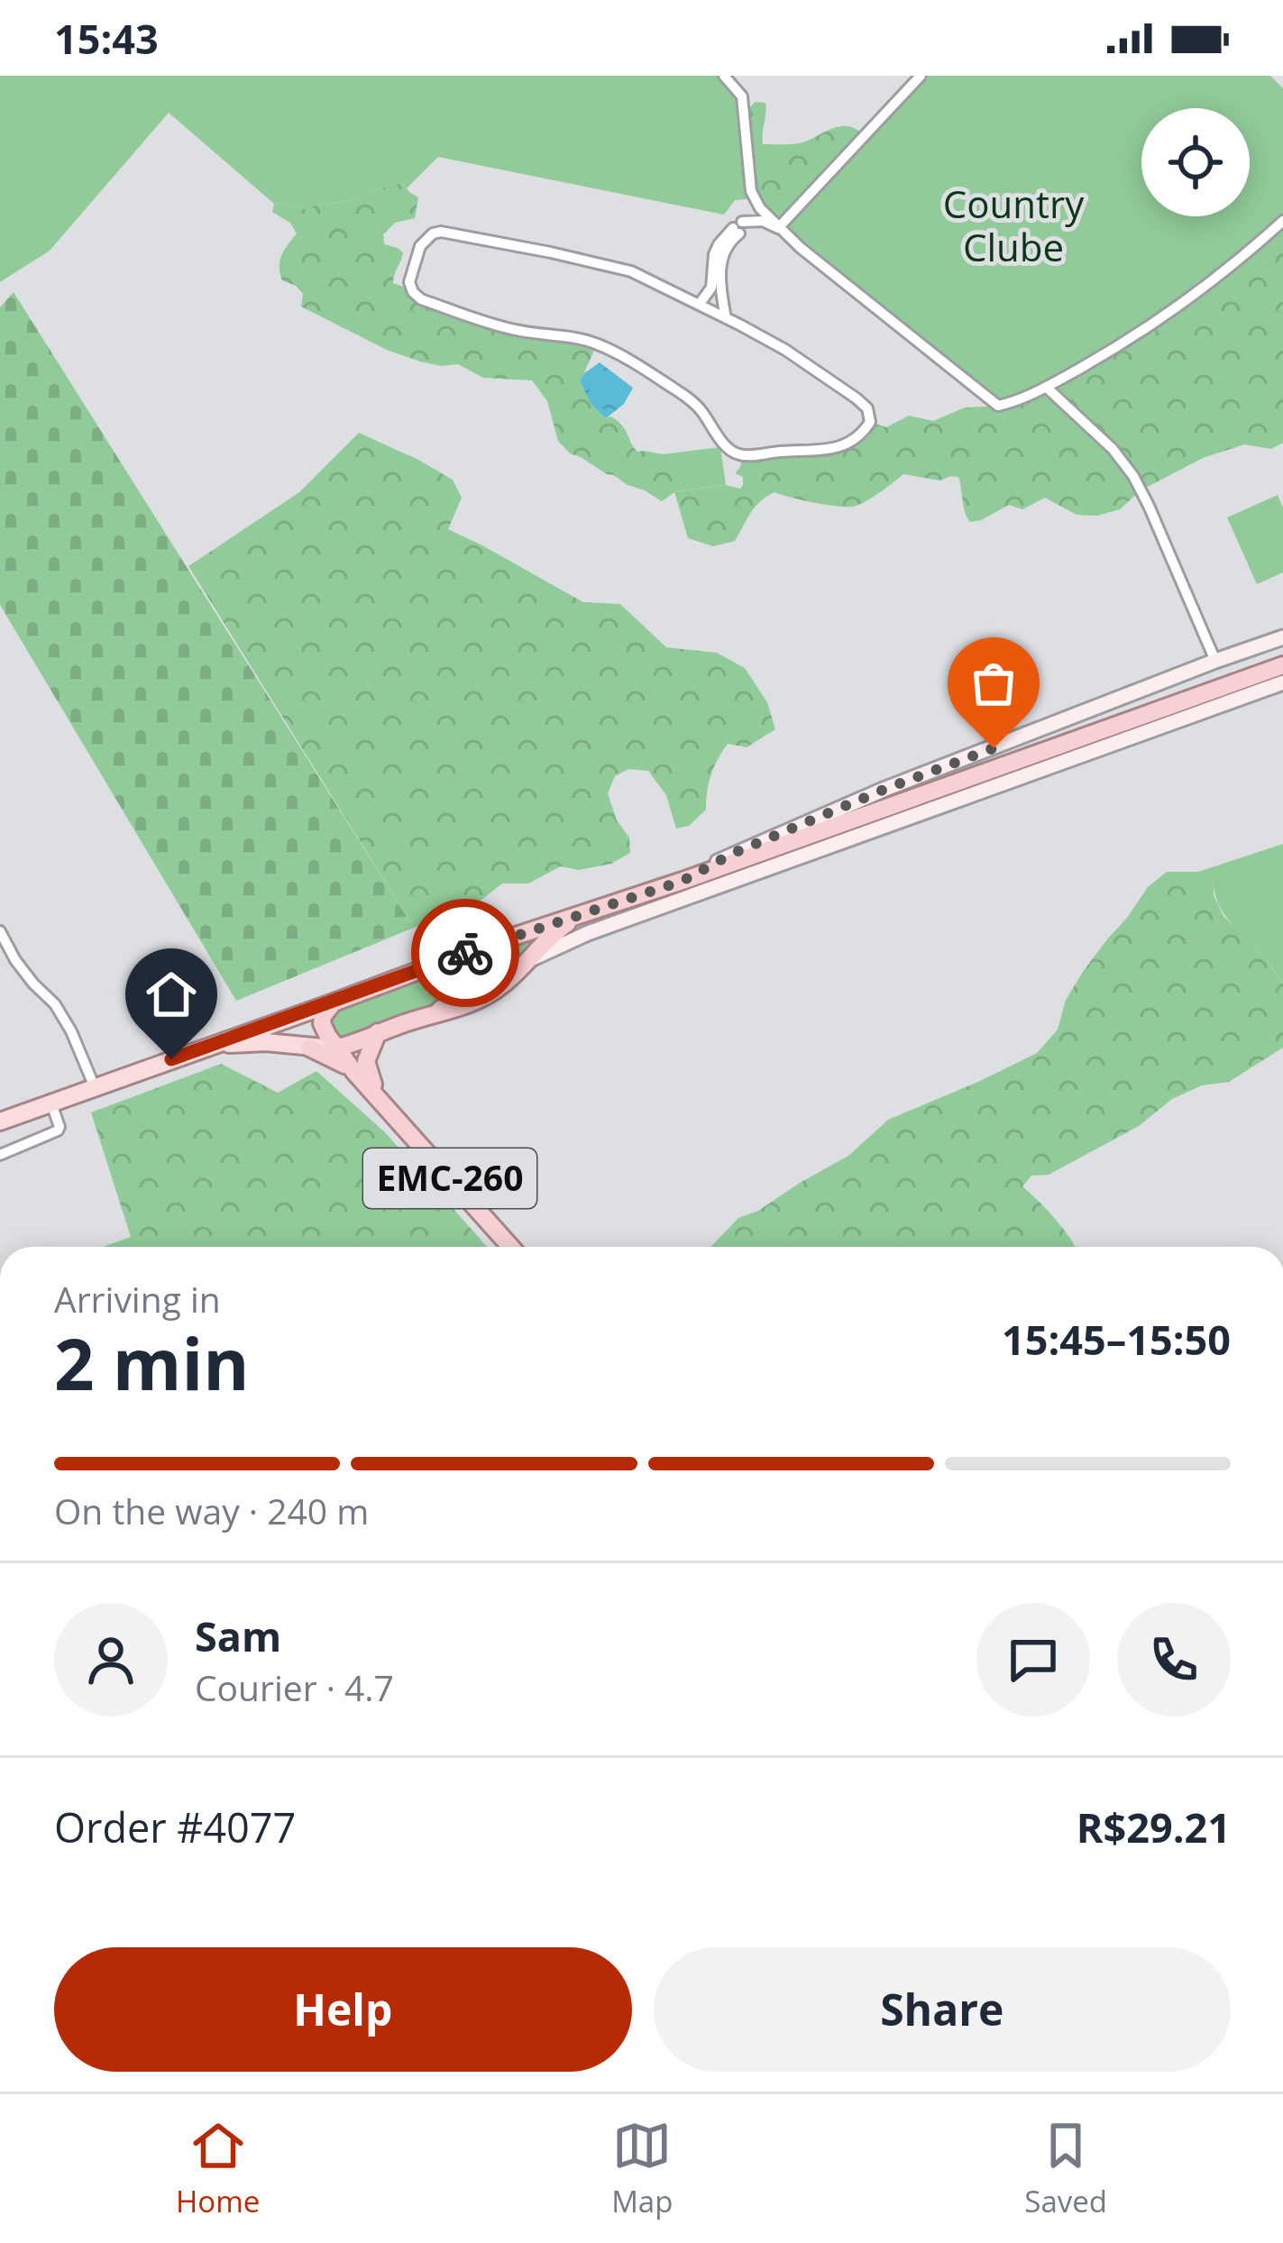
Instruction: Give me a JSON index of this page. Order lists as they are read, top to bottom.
{
  "streets": {
    "highway": ["EMC-260"]
  },
  "parks": ["Country Clube"],
  "page": {
    "status": "15:43",
    "heading": ["2 min", "Arriving in", "15:45–15:50"],
    "panel": [
      "Sam",
      "Courier · 4.7",
      "Order #4077",
      "R$29.21"
    ],
    "bar": "On the way · 240 m",
    "buttons": ["Help", "Share"],
    "tabs": ["Home", "Map", "Saved"]
  }
}
